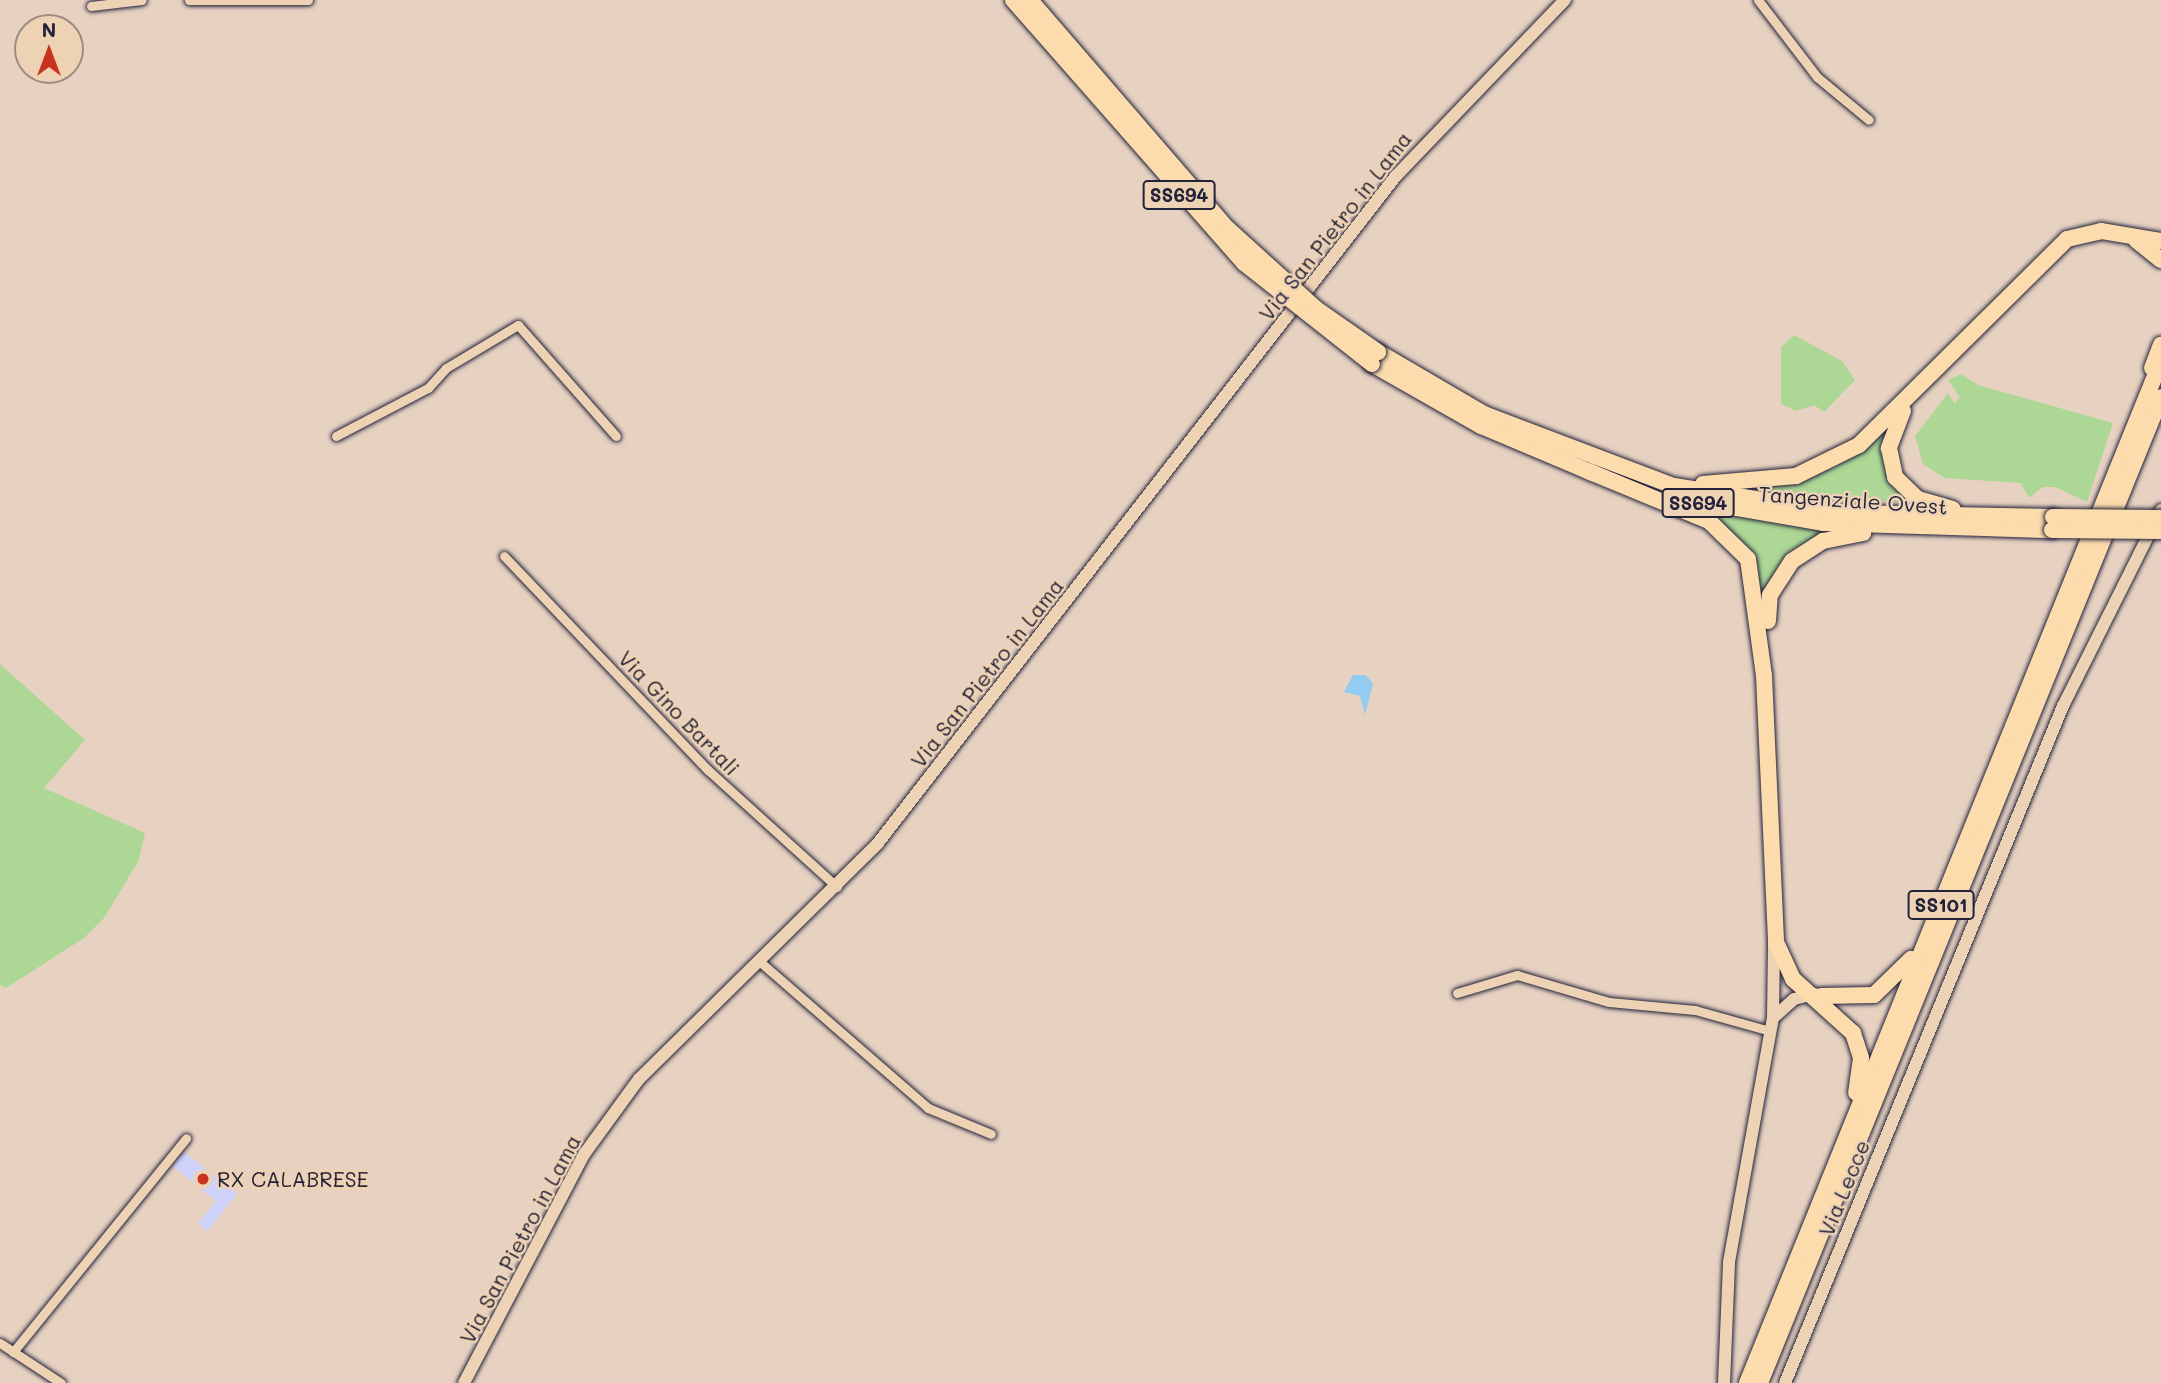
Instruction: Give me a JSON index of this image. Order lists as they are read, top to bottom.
{
  "streets": {
    "highway": ["SS694", "Tangenziale Ovest", "SS101"],
    "main road": ["Via San Pietro in Lama", "Via Lecce"],
    "street": ["Via Gino Bartali"]
  },
  "crossings": [
    ["Via San Pietro in Lama", "Via Gino Bartali"]
  ],
  "places": ["RX CALABRESE"],
  "north": "top"
}
